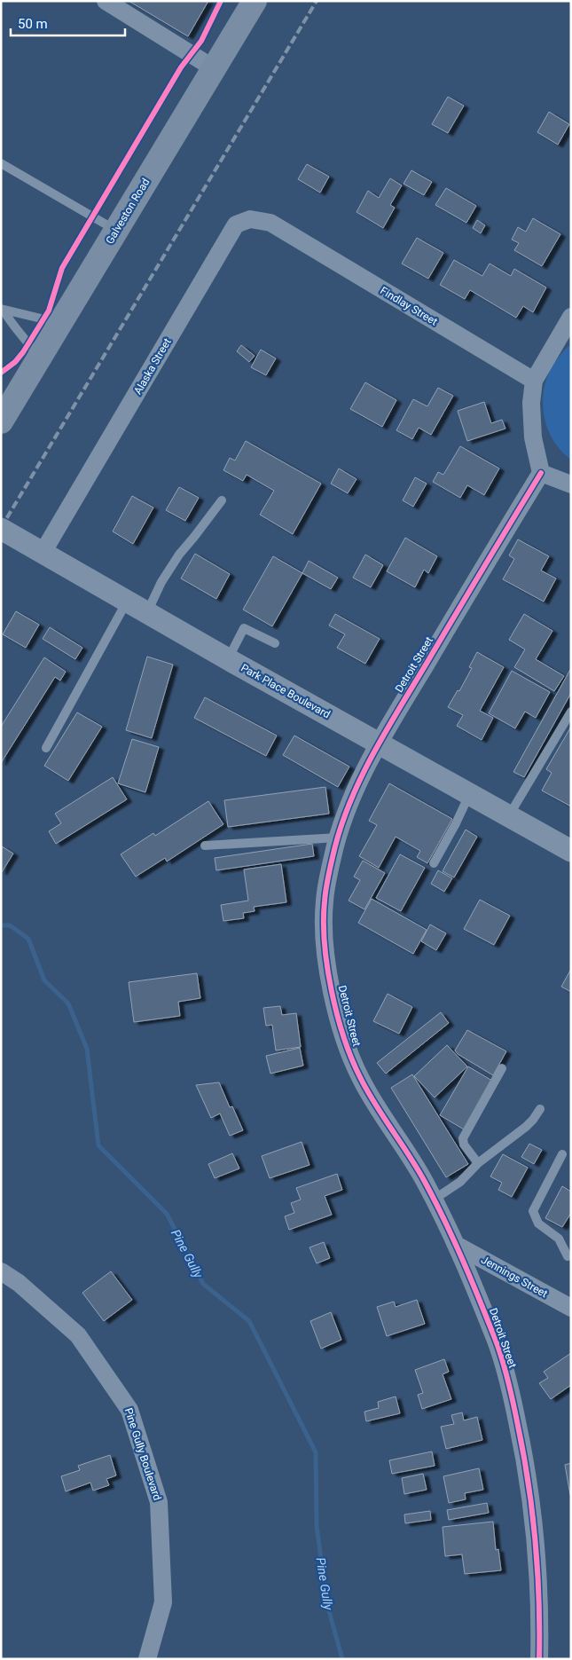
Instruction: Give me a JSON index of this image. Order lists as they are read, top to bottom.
{
  "streets": {
    "main road": ["Galveston Road"],
    "street": [
      "Findlay Street",
      "Alaska Street",
      "Detroit Street",
      "Park Place Boulevard",
      "Jennings Street",
      "Pine Gully Boulevard"
    ]
  },
  "crossings": [
    ["Findlay Street", "Alaska Street"],
    ["Alaska Street", "Park Place Boulevard"],
    ["Detroit Street", "Park Place Boulevard"],
    ["Detroit Street", "Jennings Street"]
  ],
  "water": ["Pine Gully"],
  "scale_bar": "50 m"
}
